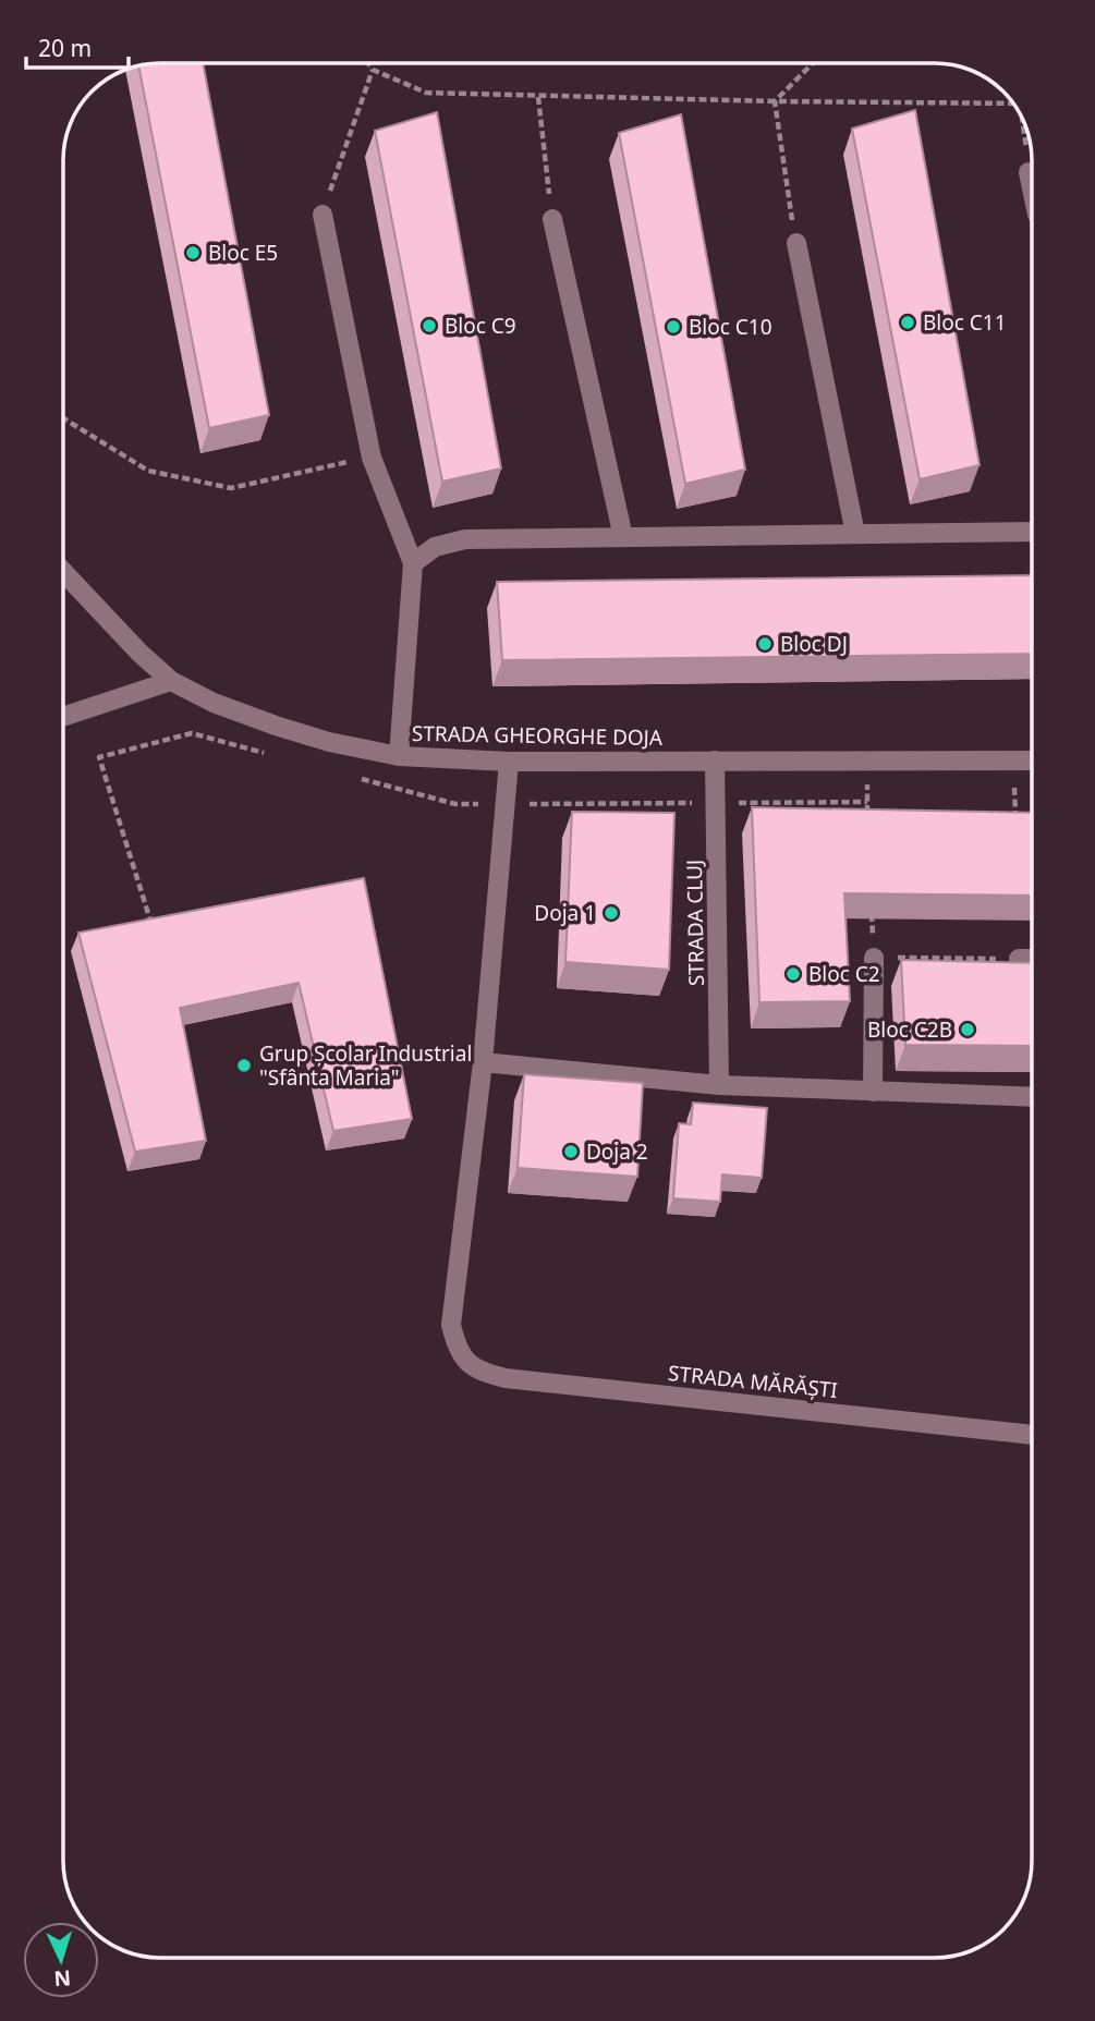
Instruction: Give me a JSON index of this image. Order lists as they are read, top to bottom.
{
  "streets": {
    "street": ["STRADA GHEORGHE DOJA", "STRADA CLUJ", "STRADA MĂRĂȘTI"]
  },
  "crossings": [
    ["STRADA GHEORGHE DOJA", "STRADA CLUJ"]
  ],
  "places": [
    "Bloc E5",
    "Bloc C11",
    "Bloc C9",
    "Bloc C10",
    "Bloc DJ",
    "Doja 1",
    "Bloc C2",
    "Bloc C2B",
    "Grup Școlar Industrial \"Sfânta Maria\"",
    "Doja 2"
  ],
  "scale_bar": "20 m",
  "north": "bottom"
}
